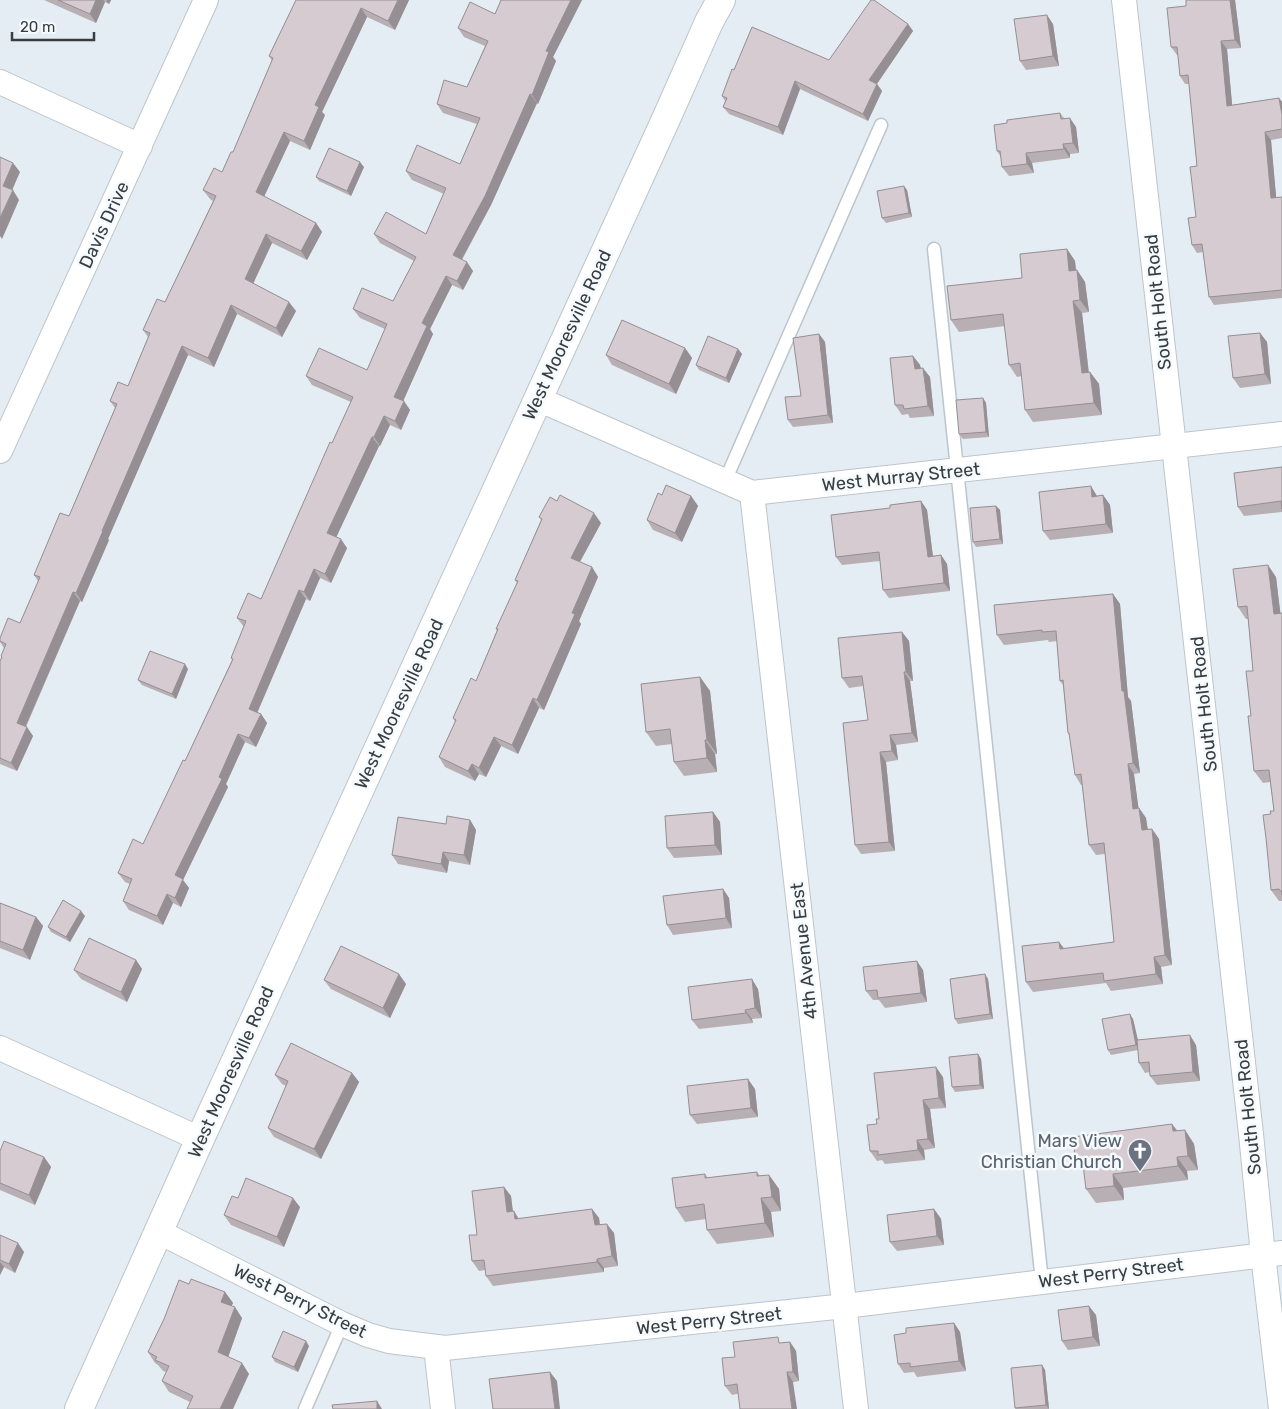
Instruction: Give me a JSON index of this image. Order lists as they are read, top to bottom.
{
  "streets": {
    "main road": ["West Mooresville Road"],
    "street": [
      "Davis Drive",
      "South Holt Road",
      "West Murray Street",
      "4th Avenue East",
      "West Perry Street"
    ]
  },
  "crossings": [
    ["South Holt Road", "West Murray Street"],
    ["South Holt Road", "West Perry Street"],
    ["West Mooresville Road", "West Perry Street"],
    ["West Murray Street", "4th Avenue East"],
    ["4th Avenue East", "West Perry Street"]
  ],
  "places": {
    "church": ["Mars View Christian Church"]
  },
  "scale_bar": "20 m"
}
